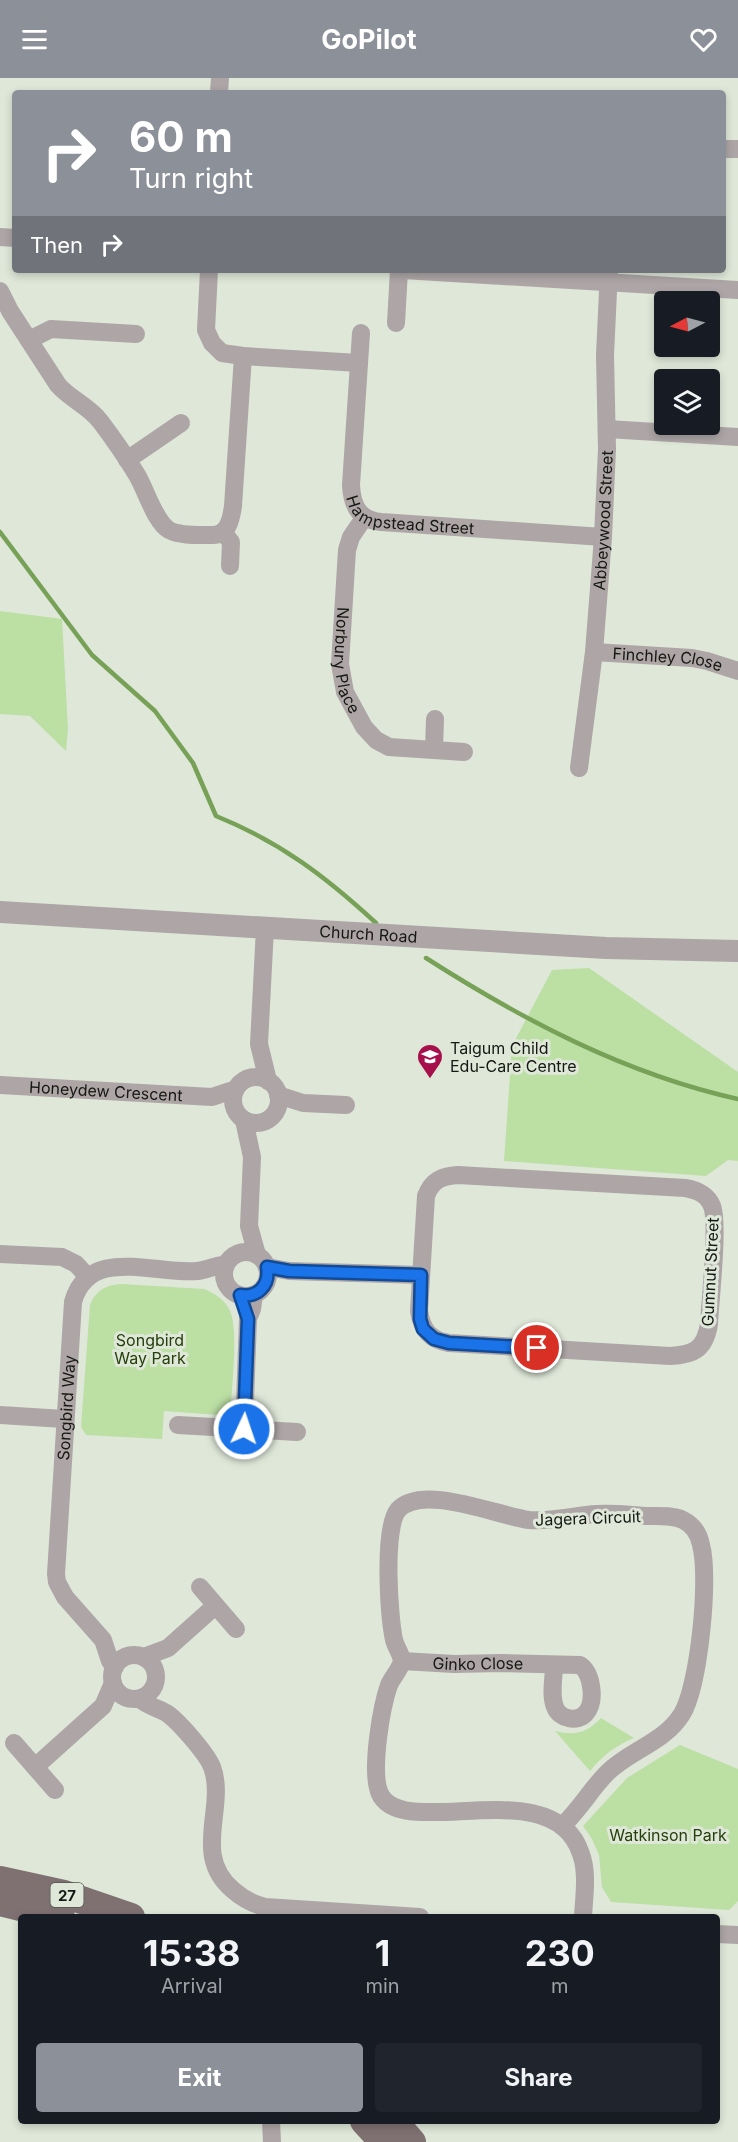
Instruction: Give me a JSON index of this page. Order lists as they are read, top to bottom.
{
  "streets": {
    "main road": ["27"],
    "street": [
      "Hampstead Street",
      "Abbeywood Street",
      "Norbury Place",
      "Finchley Close",
      "Church Road",
      "Honeydew Crescent",
      "Gumnut Street",
      "Songbird Way",
      "Jagera Circuit",
      "Ginko Close"
    ]
  },
  "crossings": [
    ["Hampstead Street", "Abbeywood Street"],
    ["Hampstead Street", "Norbury Place"],
    ["Abbeywood Street", "Finchley Close"],
    ["Jagera Circuit", "Ginko Close"]
  ],
  "parks": ["Songbird Way Park", "Watkinson Park"],
  "places": {
    "school or university": ["Taigum Child Edu-Care Centre"]
  },
  "north": "left",
  "page": {
    "header": "GoPilot",
    "turn": ["60 m", "Turn right"],
    "then": "Then",
    "eta": [
      "15:38",
      "Arrival",
      "1",
      "min",
      "230",
      "m"
    ],
    "buttons": ["Exit", "Share"]
  }
}
